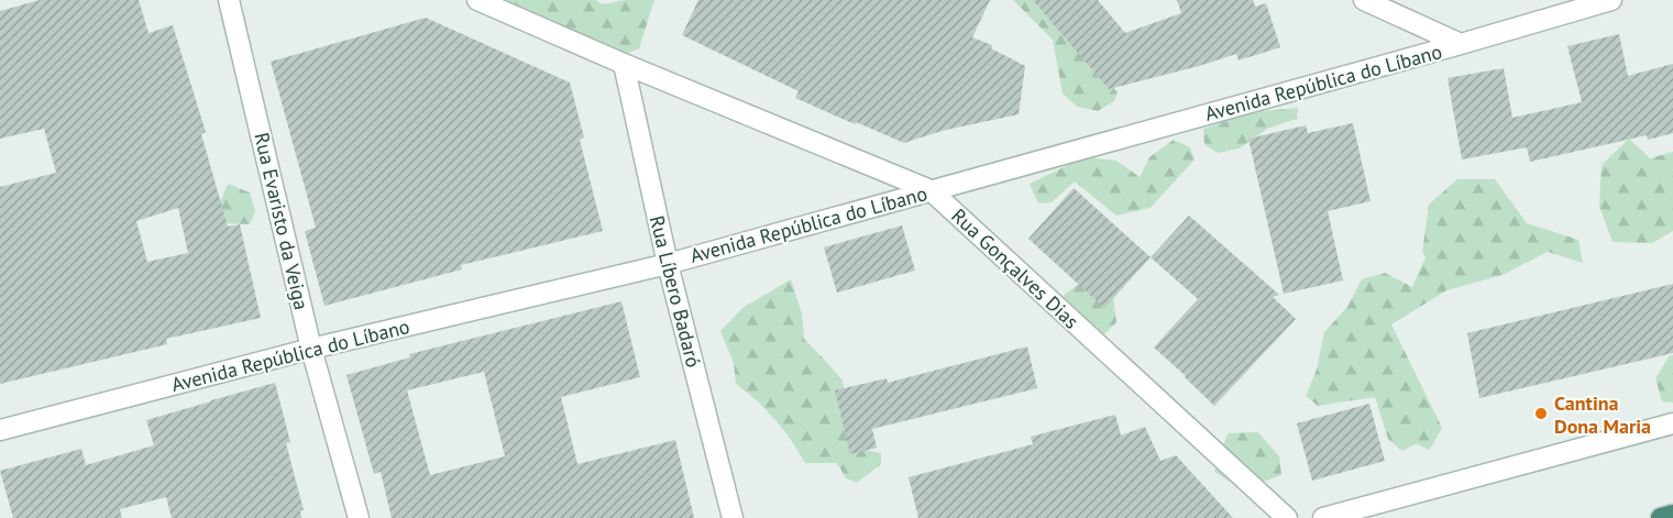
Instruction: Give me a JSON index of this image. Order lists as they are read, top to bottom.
{
  "streets": {
    "street": [
      "Avenida República do Líbano",
      "Rua Evaristo da Veiga",
      "Rua Gonçalves Dias",
      "Rua Líbero Badaró"
    ]
  },
  "crossings": [
    ["Avenida República do Líbano", "Rua Evaristo da Veiga"],
    ["Avenida República do Líbano", "Rua Gonçalves Dias"],
    ["Avenida República do Líbano", "Rua Líbero Badaró"],
    ["Rua Gonçalves Dias", "Rua Líbero Badaró"]
  ],
  "places": ["Cantina Dona Maria"]
}
